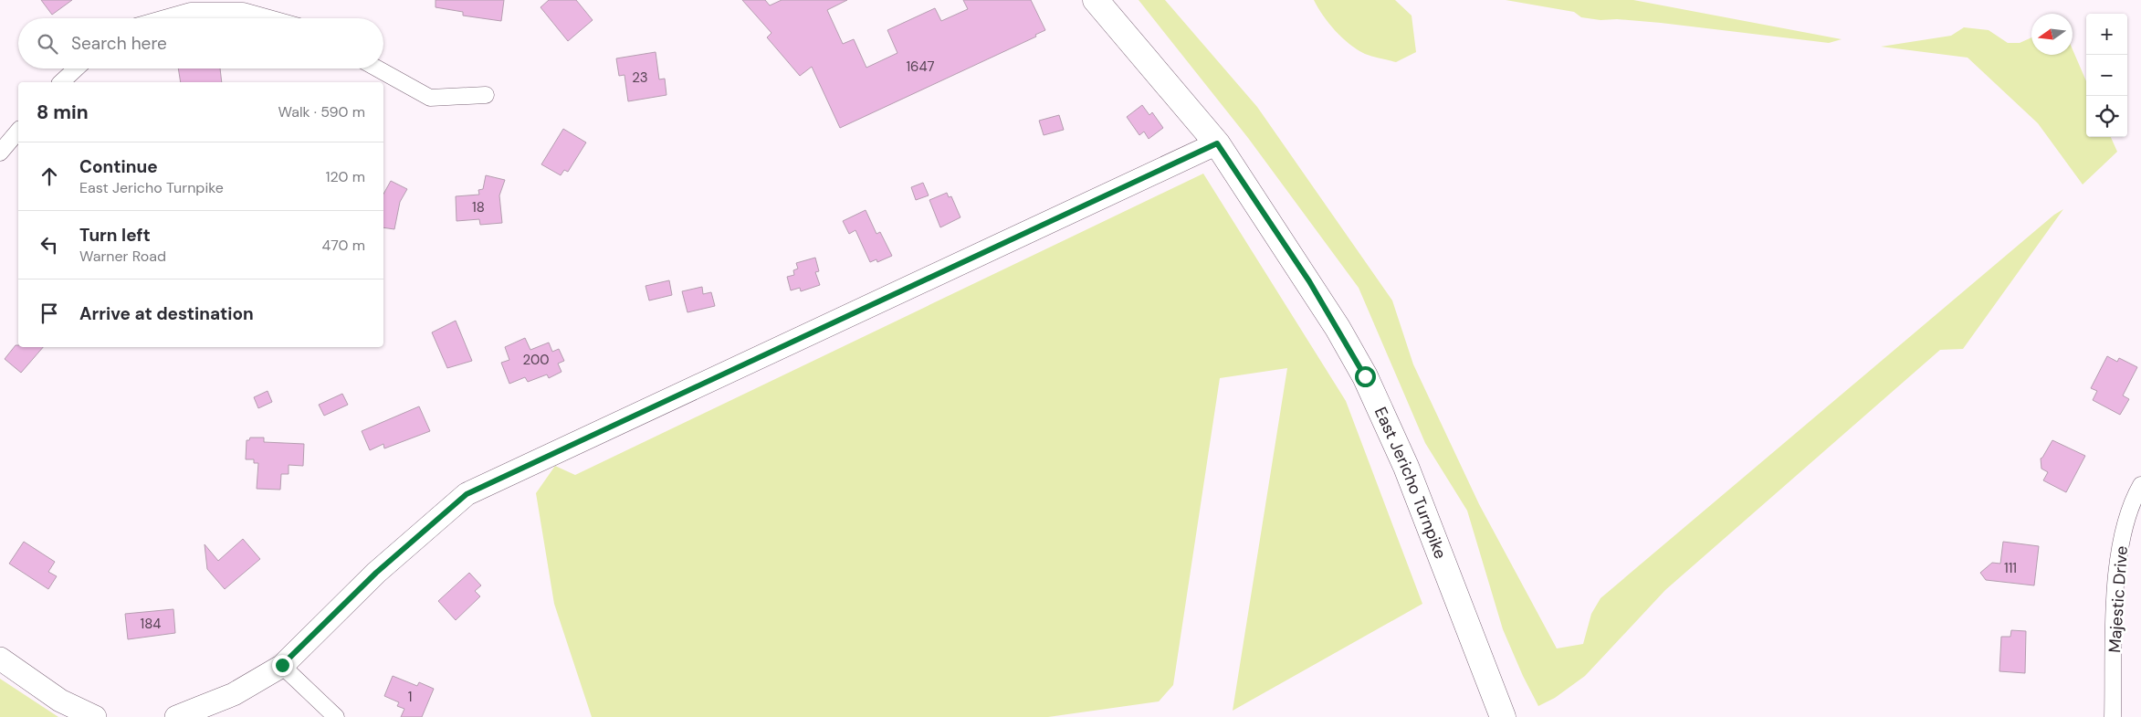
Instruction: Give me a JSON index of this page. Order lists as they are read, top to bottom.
{
  "streets": {
    "main road": ["East Jericho Turnpike"],
    "street": ["Majestic Drive"]
  },
  "house_numbers": [
    "1647",
    "23",
    "18",
    "200",
    "111",
    "184",
    "1"
  ],
  "north": "left",
  "page": {
    "map_buttons": ["+", "−"],
    "search": "Search here",
    "heading": ["8 min", "Walk · 590 m"],
    "list": [
      ["Continue", "East Jericho Turnpike", "120 m"],
      ["Turn left", "Warner Road", "470 m"],
      "Arrive at destination"
    ]
  }
}
